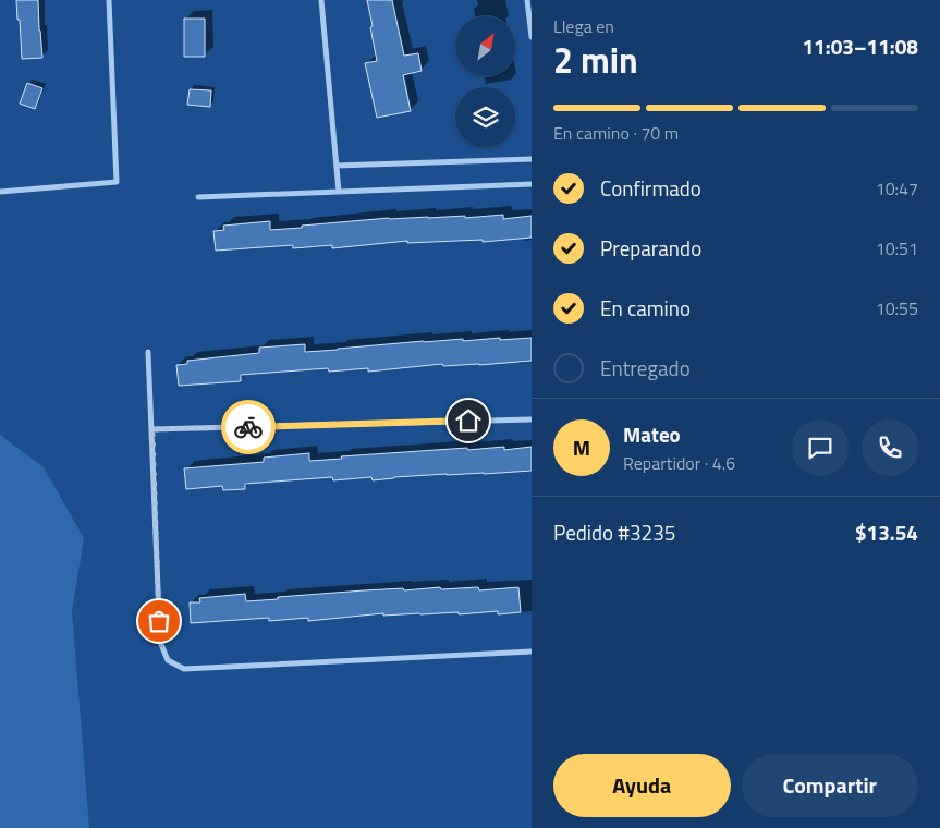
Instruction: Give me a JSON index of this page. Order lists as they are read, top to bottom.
{
  "north": "top right",
  "page": {
    "heading": ["2 min", "Llega en", "11:03–11:08"],
    "panel": [
      "Mateo",
      "Repartidor · 4.6",
      "Pedido #3235",
      "$13.54"
    ],
    "bar": "En camino · 70 m",
    "list": [
      ["Confirmado", "10:47"],
      ["Preparando", "10:51"],
      ["En camino", "10:55"],
      "Entregado"
    ],
    "round": "M",
    "buttons": ["Ayuda", "Compartir"]
  }
}
